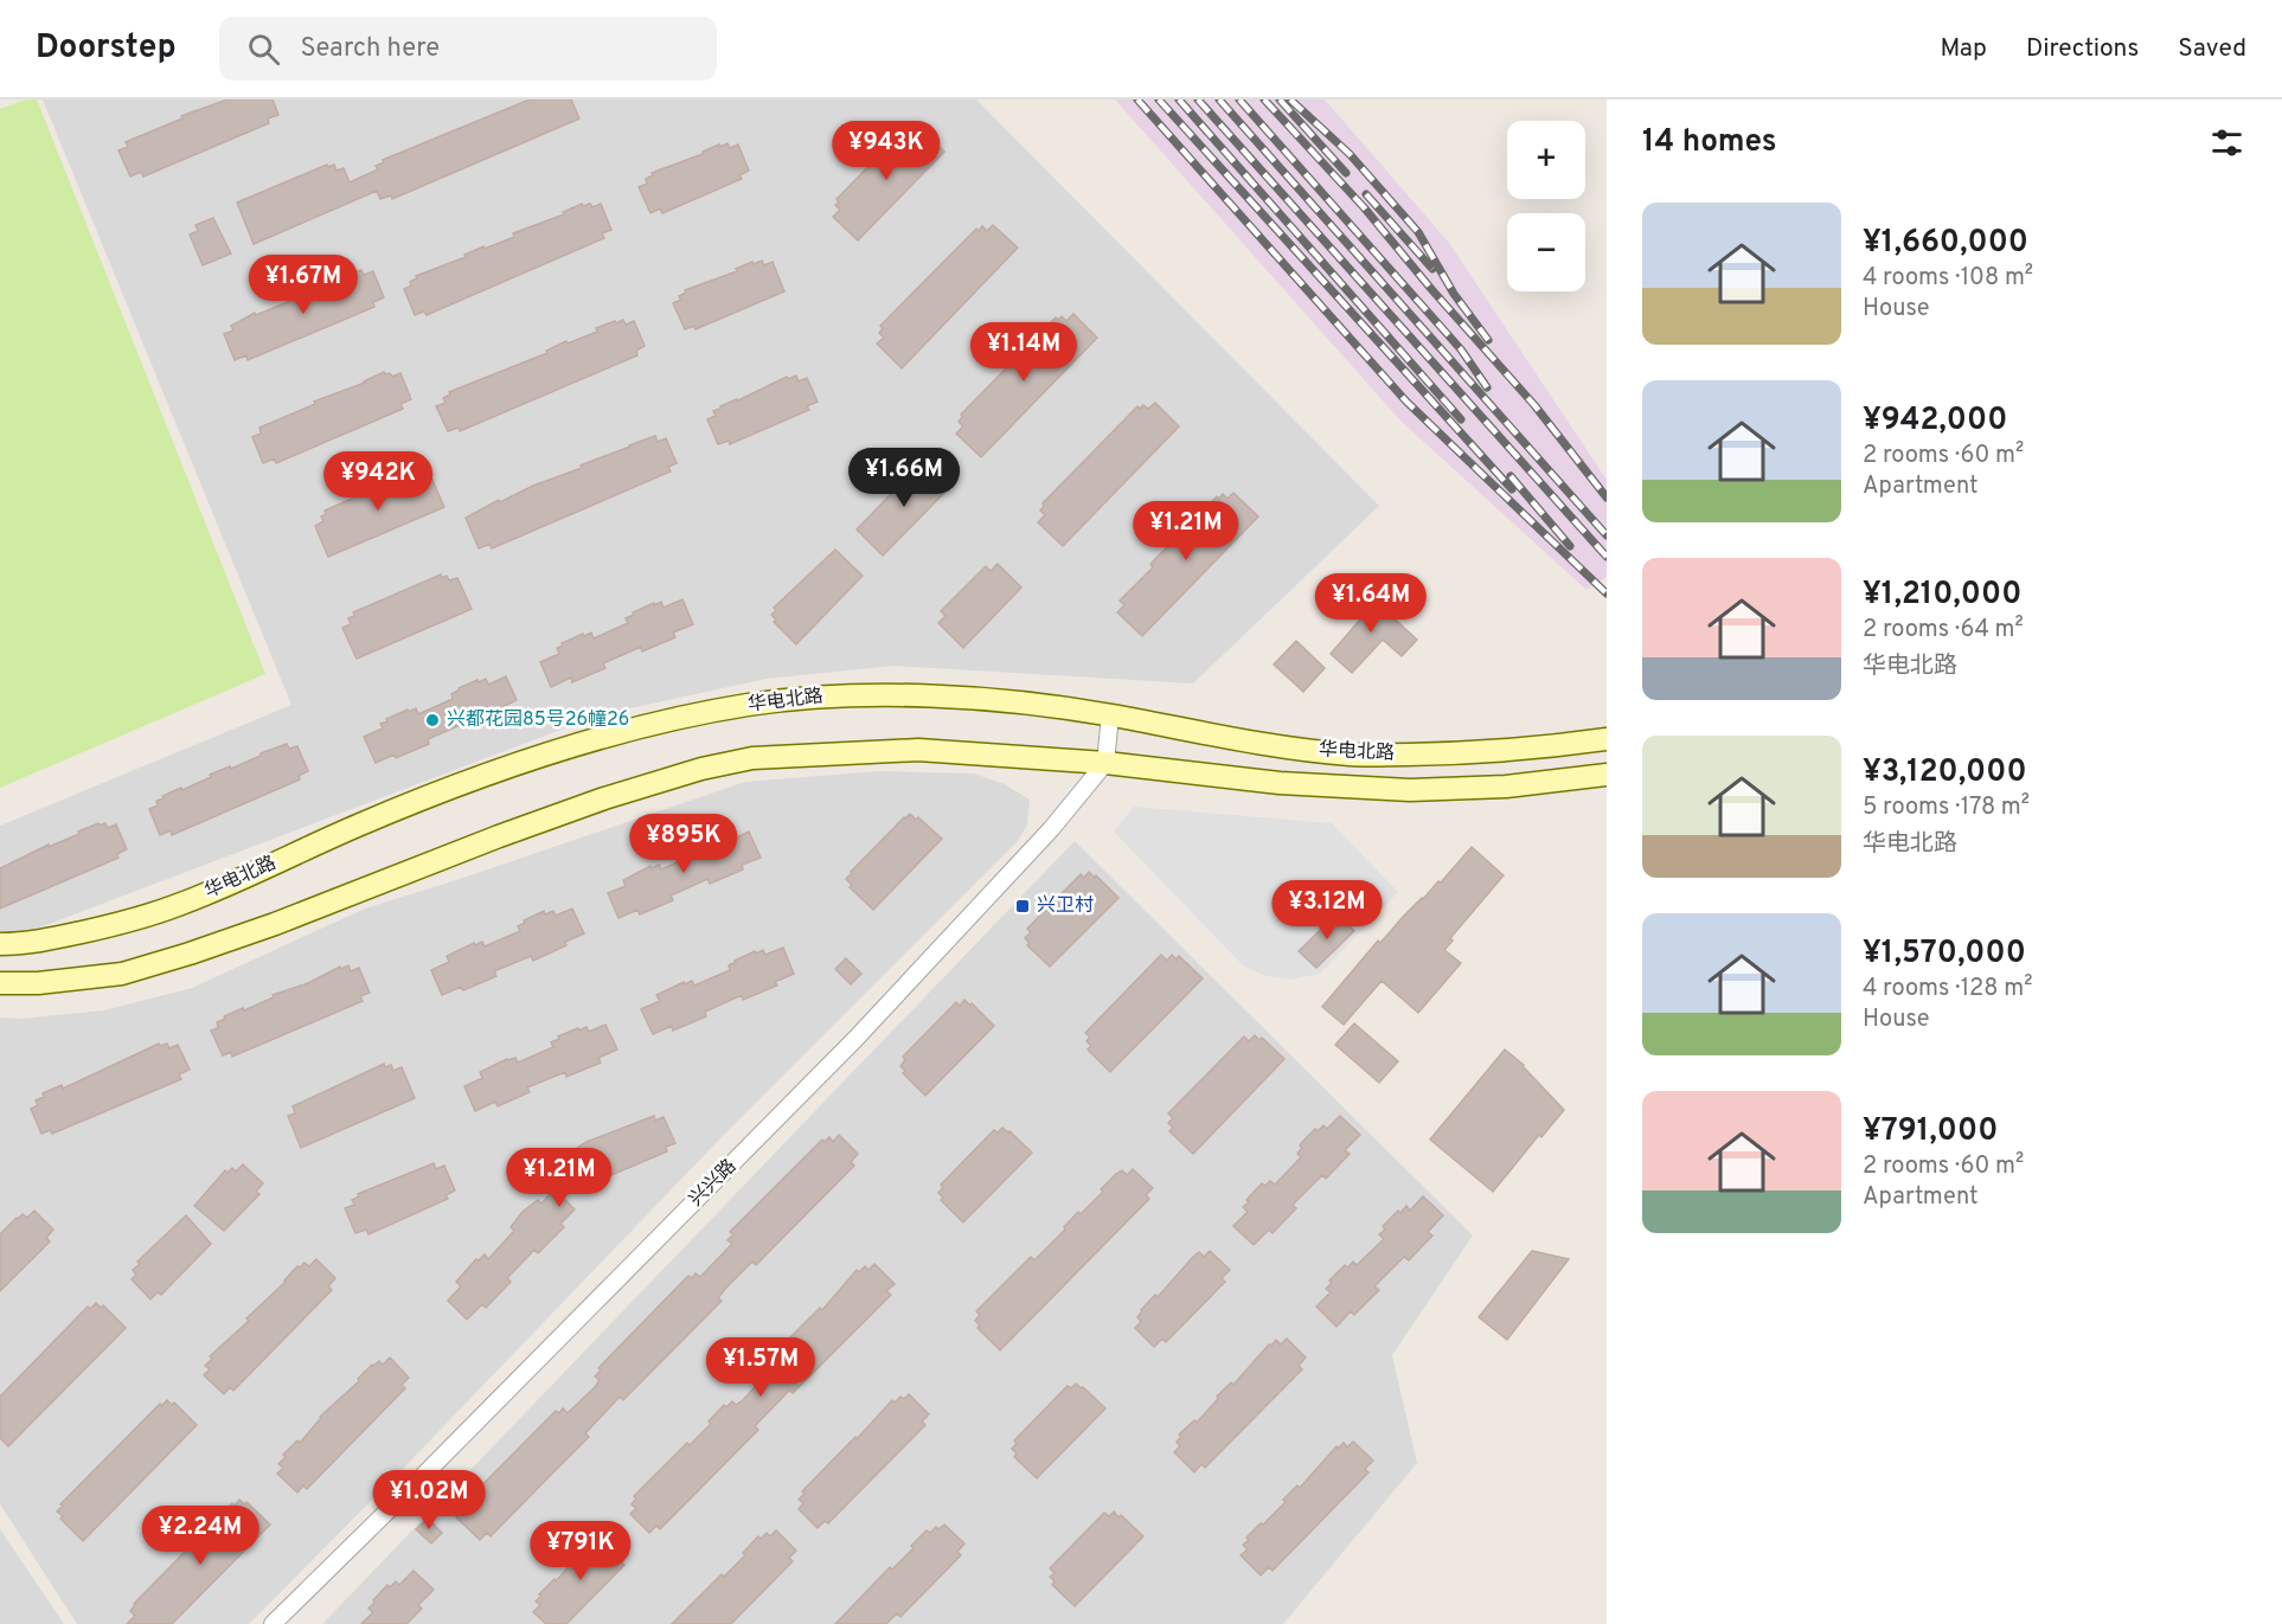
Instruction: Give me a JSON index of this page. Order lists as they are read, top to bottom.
{
  "streets": {
    "main road": ["华电北路"],
    "street": ["兴兴路"]
  },
  "crossings": [
    ["华电北路", "兴兴路"]
  ],
  "places": {
    "other": ["兴都花园85号26幢26"],
    "transit": ["兴卫村"]
  },
  "page": {
    "header": "Doorstep",
    "search": "Search here",
    "nav": ["Map", "Directions", "Saved"],
    "heading": "14 homes",
    "map_buttons": ["+", "−"],
    "price": [
      "¥943K",
      "¥1.67M",
      "¥1.14M",
      "¥1.66M",
      "¥942K",
      "¥1.21M",
      "¥1.64M",
      "¥895K",
      "¥3.12M",
      "¥1.21M",
      "¥1.57M",
      "¥1.02M",
      "¥2.24M",
      "¥791K"
    ],
    "list": [
      {
        "name": "¥1,660,000",
        "note": "4 rooms · 108 m² · House"
      },
      {
        "name": "¥942,000",
        "note": "2 rooms · 60 m² · Apartment"
      },
      {
        "name": "¥1,210,000",
        "note": "2 rooms · 64 m² · 华电北路"
      },
      {
        "name": "¥3,120,000",
        "note": "5 rooms · 178 m² · 华电北路"
      },
      {
        "name": "¥1,570,000",
        "note": "4 rooms · 128 m² · House"
      },
      {
        "name": "¥791,000",
        "note": "2 rooms · 60 m² · Apartment"
      }
    ]
  }
}
